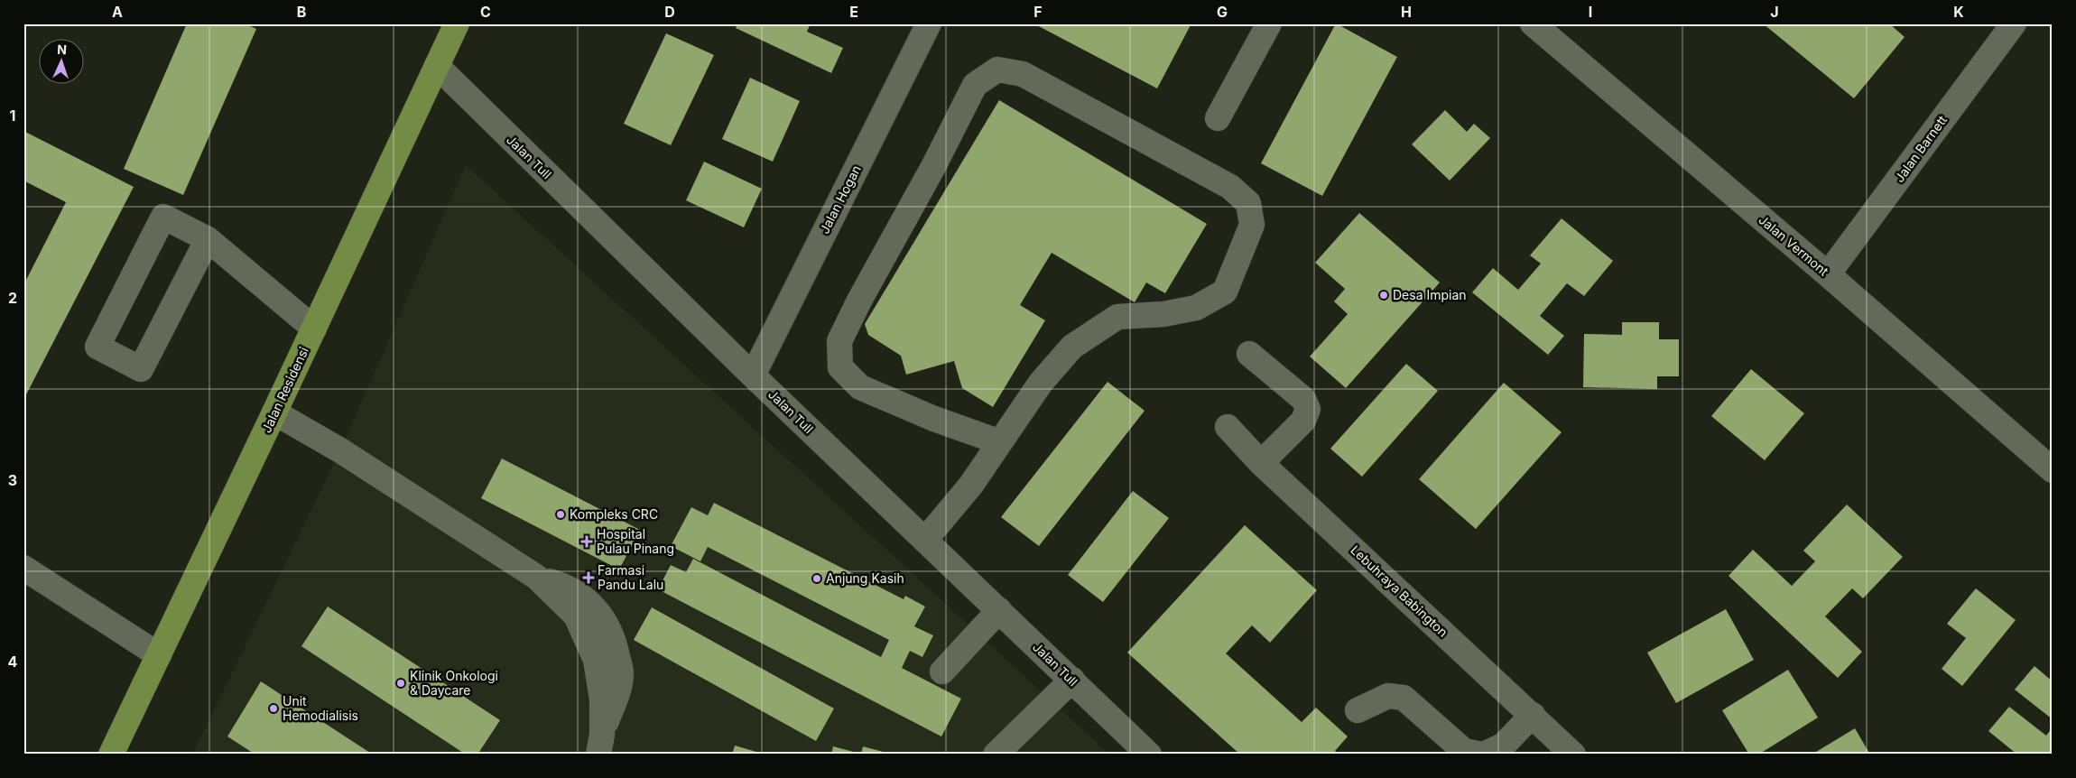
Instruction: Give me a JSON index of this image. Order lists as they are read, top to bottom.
{
  "streets": {
    "main road": ["Jalan Residensi"],
    "street": [
      "Jalan Barnett",
      "Jalan Tull",
      "Jalan Hogan",
      "Jalan Vermont",
      "Lebuhraya Babington"
    ]
  },
  "crossings": [
    ["Jalan Barnett", "Jalan Vermont"],
    ["Jalan Tull", "Jalan Hogan"],
    ["Jalan Tull", "Jalan Residensi"]
  ],
  "places": {
    "other": [
      "Desa Impian",
      "Kompleks CRC",
      "Anjung Kasih",
      "Klinik Onkologi & Daycare",
      "Unit Hemodialisis"
    ],
    "health": ["Hospital Pulau Pinang", "Farmasi Pandu Lalu"]
  },
  "north": "top",
  "grid": {
    "columns": [
      "A",
      "B",
      "C",
      "D",
      "E",
      "F",
      "G",
      "H",
      "I",
      "J",
      "K"
    ],
    "rows": [
      "1",
      "2",
      "3",
      "4"
    ]
  }
}
